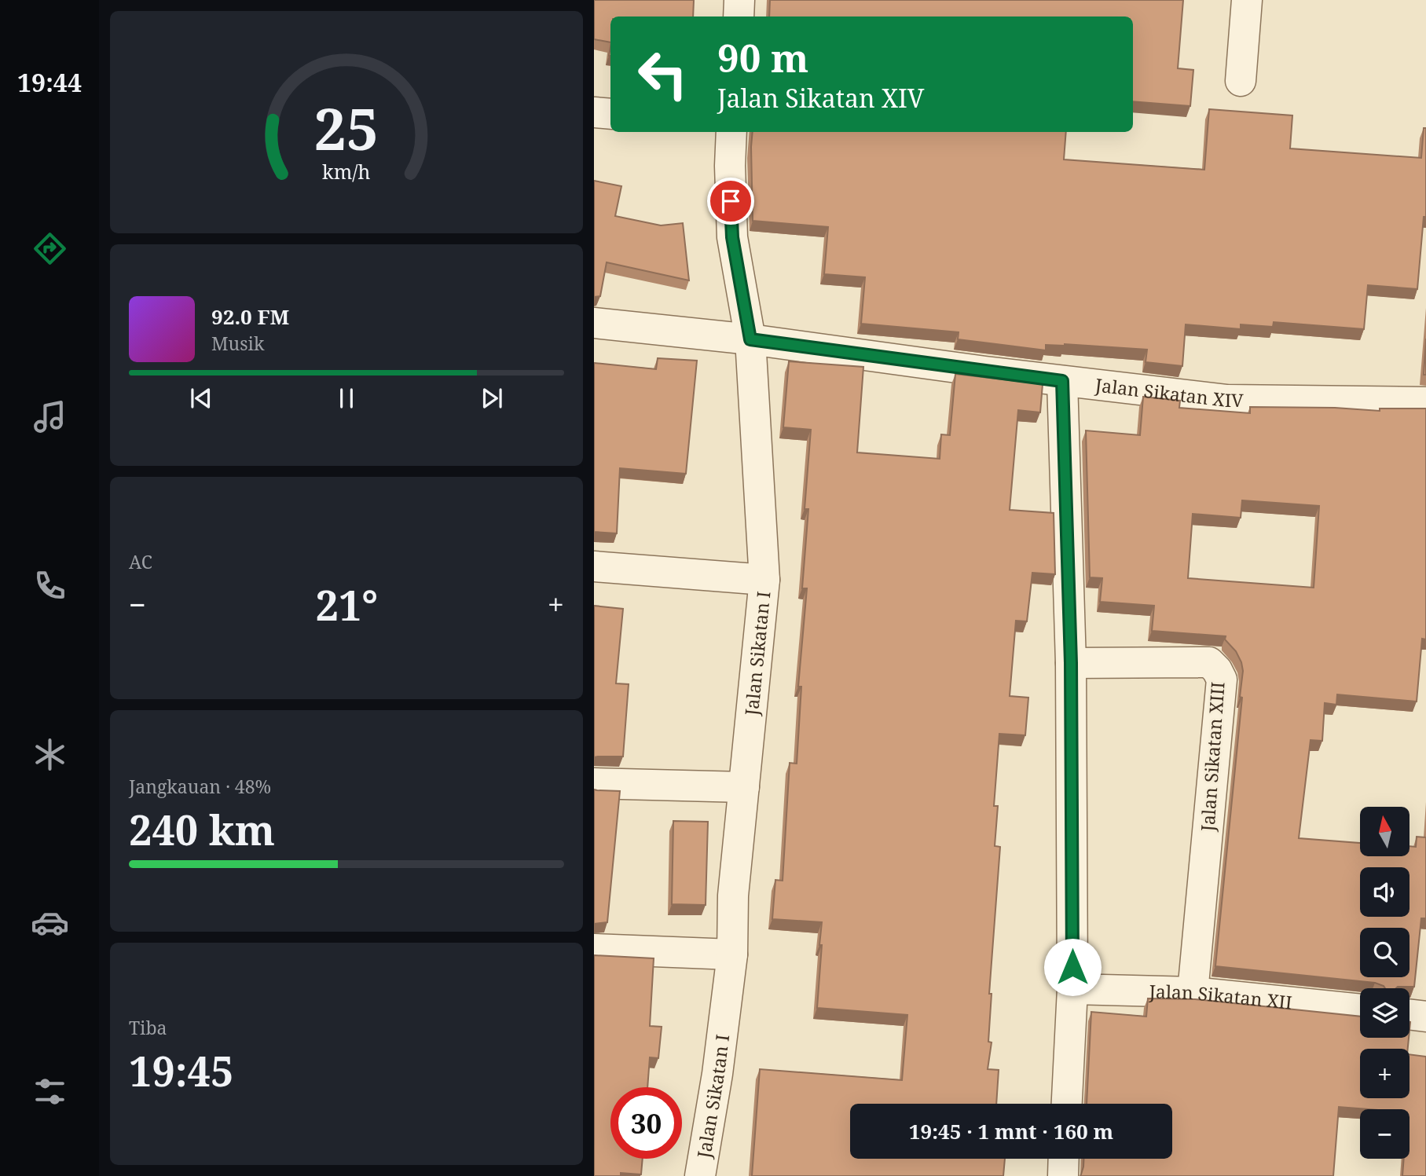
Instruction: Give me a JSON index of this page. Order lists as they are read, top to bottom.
{
  "streets": {
    "street": [
      "Jalan Sikatan XIV",
      "Jalan Sikatan I",
      "Jalan Sikatan XIII",
      "Jalan Sikatan XII"
    ]
  },
  "crossings": [
    ["Jalan Sikatan XIV", "Jalan Sikatan I"],
    ["Jalan Sikatan XIII", "Jalan Sikatan XII"]
  ],
  "north": "top",
  "page": {
    "tabs": "19:44",
    "turn": ["90 m", "Jalan Sikatan XIV"],
    "song": ["92.0 FM", "Musik"],
    "tile": [
      "AC",
      ["Jangkauan · 48%", "240 km"],
      ["Tiba", "19:45"]
    ],
    "heat": ["−", "21°", "+"],
    "map_buttons": ["+", "−"],
    "limit": "30",
    "trip": "19:45 · 1 mnt · 160 m",
    "gauge": ["25", "km/h"]
  }
}
